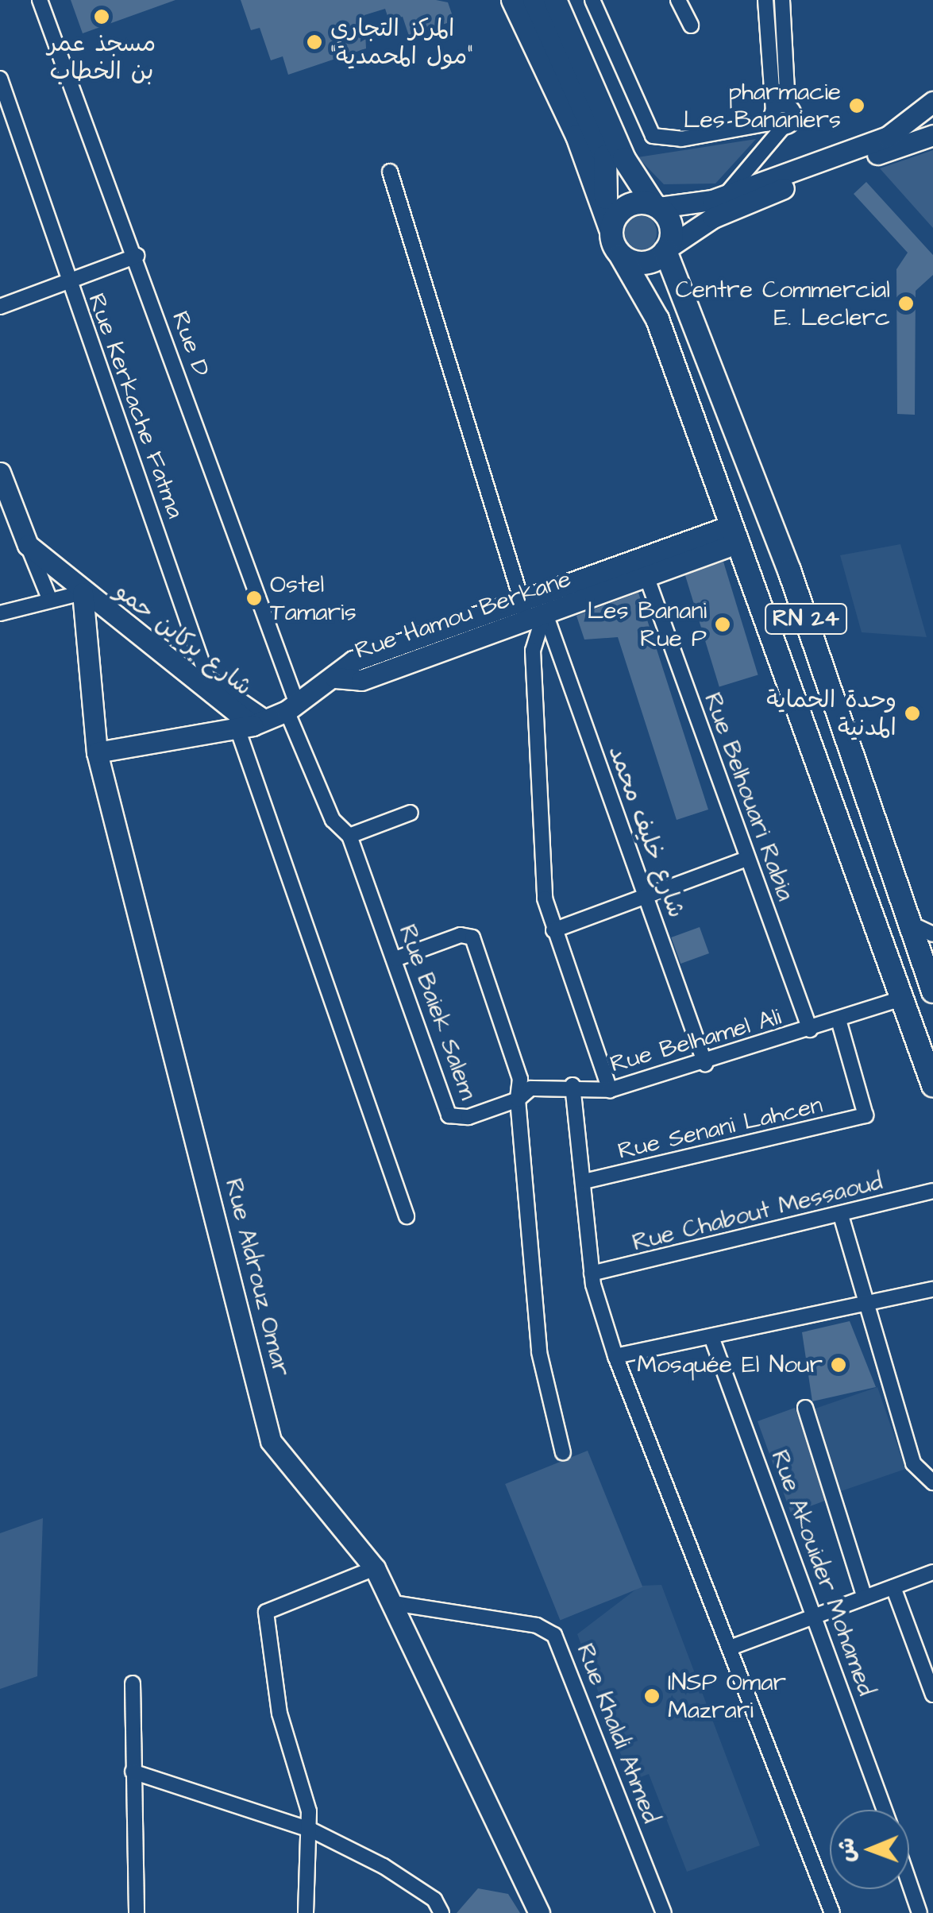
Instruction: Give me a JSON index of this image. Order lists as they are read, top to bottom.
{
  "streets": {
    "main road": ["RN 24"],
    "street": [
      "Rue D",
      "Rue Kerkache Fatma",
      "Rue Hamou Berkane",
      "شارع بركاين حمو",
      "Rue Belhouari Rabia",
      "شارع خليف محمد",
      "Rue Baiek Salem",
      "Rue Belhamel Ali",
      "Rue Senani Lahcen",
      "Rue Chabout Messaoud",
      "Rue Aldrouz Omar",
      "Rue Akouider Mohamed",
      "Rue Khaldi Ahmed"
    ]
  },
  "crossings": [
    ["Rue D", "Rue Hamou Berkane"],
    ["Rue D", "شارع بركاين حمو"],
    ["Rue D", "Rue Baiek Salem"],
    ["Rue Kerkache Fatma", "شارع بركاين حمو"],
    ["Rue Hamou Berkane", "RN 24"],
    ["Rue Hamou Berkane", "شارع بركاين حمو"],
    ["Rue Hamou Berkane", "Rue Belhouari Rabia"],
    ["Rue Hamou Berkane", "شارع خليف محمد"],
    ["Rue Hamou Berkane", "Rue Baiek Salem"],
    ["RN 24", "Rue Belhamel Ali"],
    ["شارع بركاين حمو", "Rue Baiek Salem"],
    ["شارع بركاين حمو", "Rue Aldrouz Omar"],
    ["Rue Belhouari Rabia", "Rue Belhamel Ali"],
    ["شارع خليف محمد", "Rue Belhamel Ali"],
    ["Rue Baiek Salem", "Rue Belhamel Ali"],
    ["Rue Belhamel Ali", "Rue Senani Lahcen"],
    ["Rue Aldrouz Omar", "Rue Khaldi Ahmed"]
  ],
  "places": [
    "مسجذ عمر بن الخطاب",
    "المركز التجاري \"مول المحمدية\"",
    "pharmacie Les Bananiers",
    "Centre Commercial E. Leclerc",
    "Ostel Tamaris",
    "Les Banani Rue P",
    "وحدة الحماية المدنية",
    "Mosquée El Nour",
    "INSP Omar Mazrari"
  ],
  "north": "left"
}
